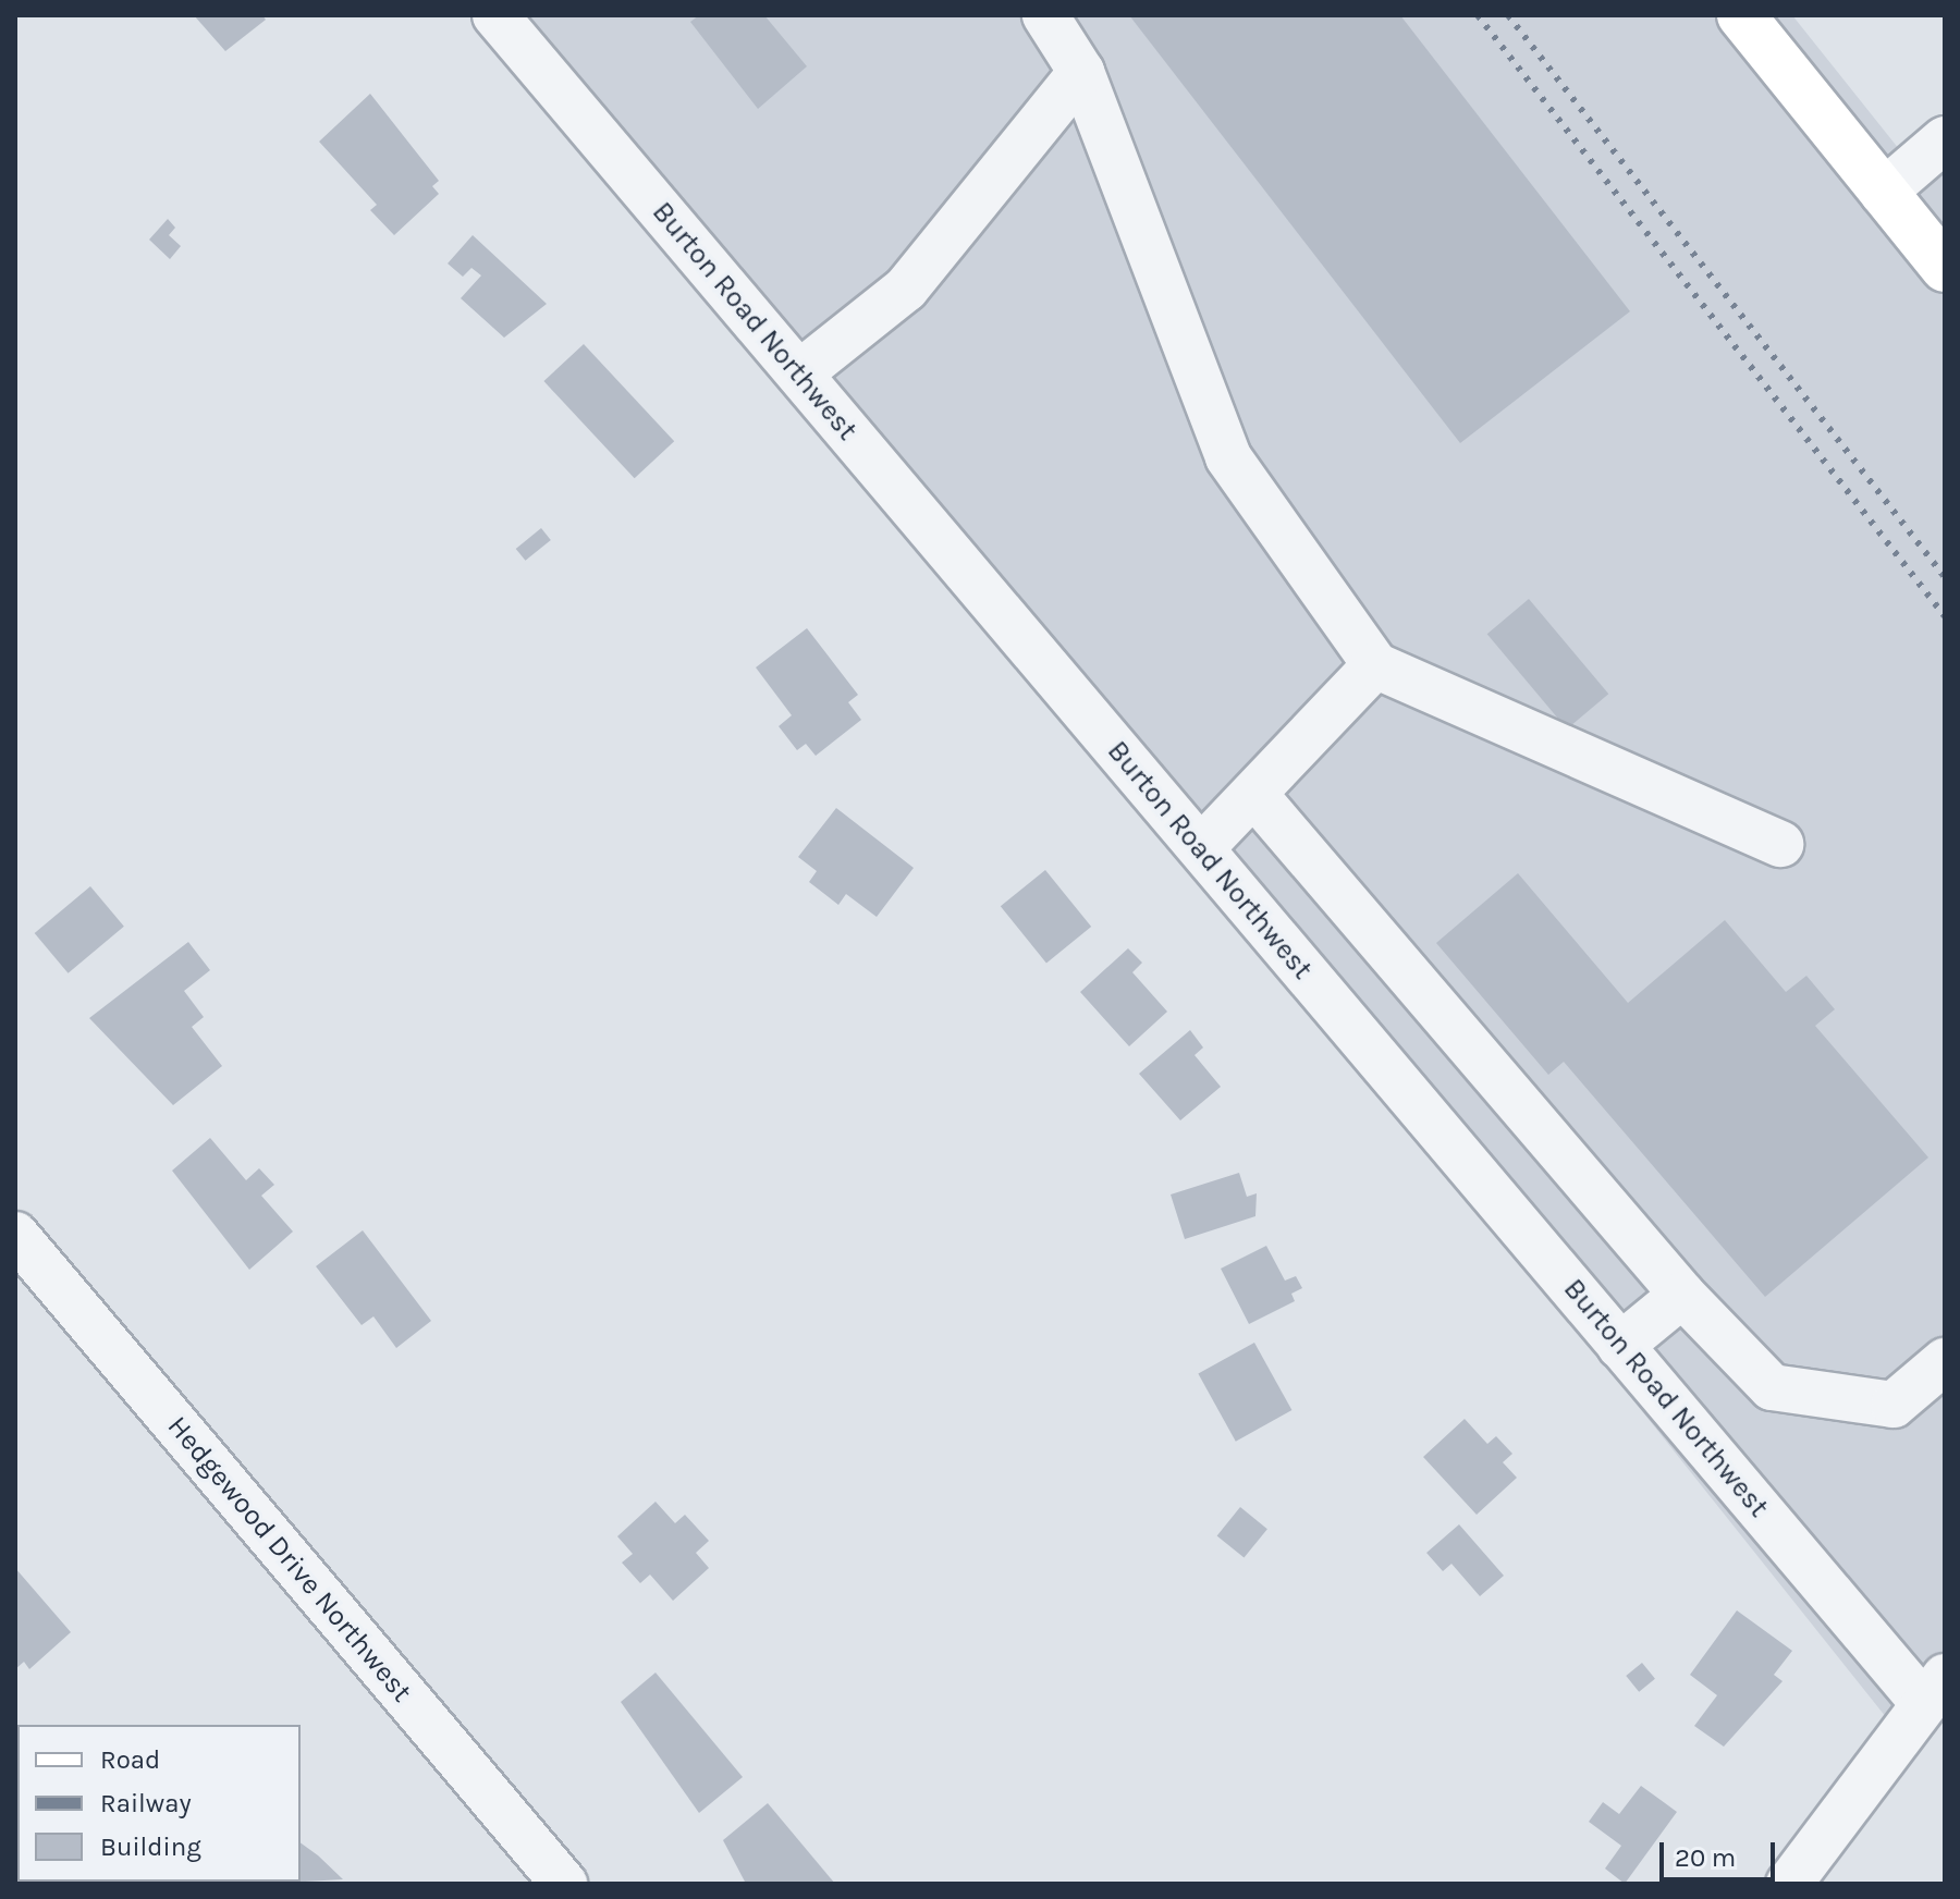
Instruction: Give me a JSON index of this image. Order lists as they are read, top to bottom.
{
  "streets": {
    "street": ["Burton Road Northwest", "Hedgewood Drive Northwest"]
  },
  "legend": ["Road", "Railway", "Building"],
  "scale_bar": "20 m"
}
